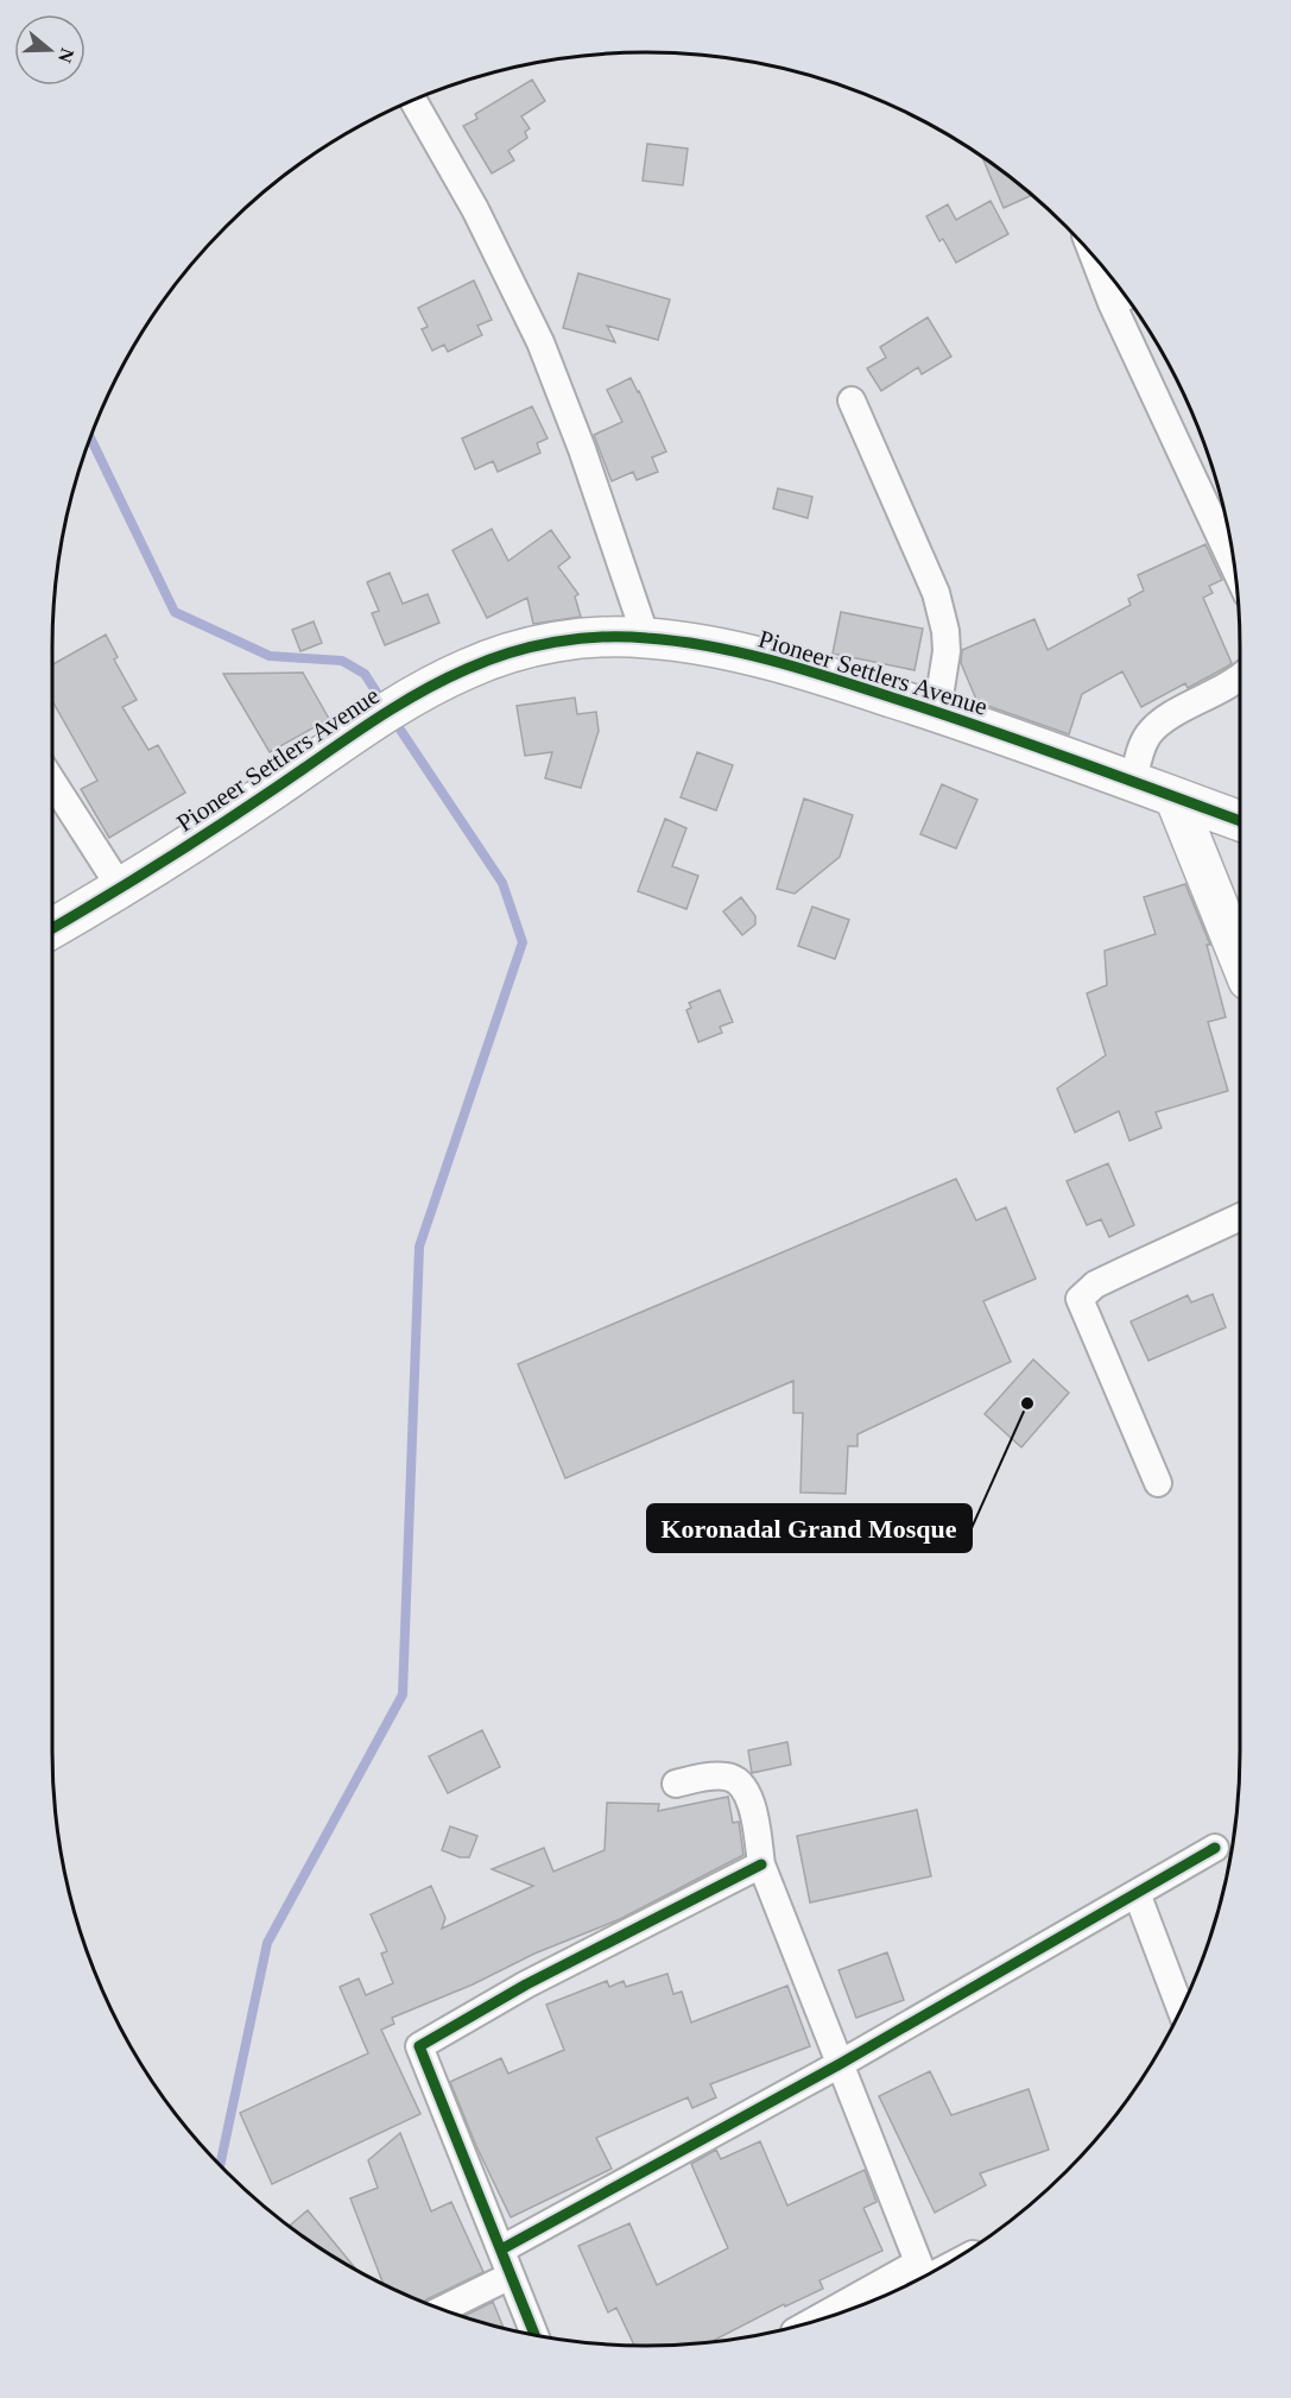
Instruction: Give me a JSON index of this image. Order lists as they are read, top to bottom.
{
  "streets": {
    "street": ["Pioneer Settlers Avenue"]
  },
  "places": ["Koronadal Grand Mosque"],
  "north": "right"
}
